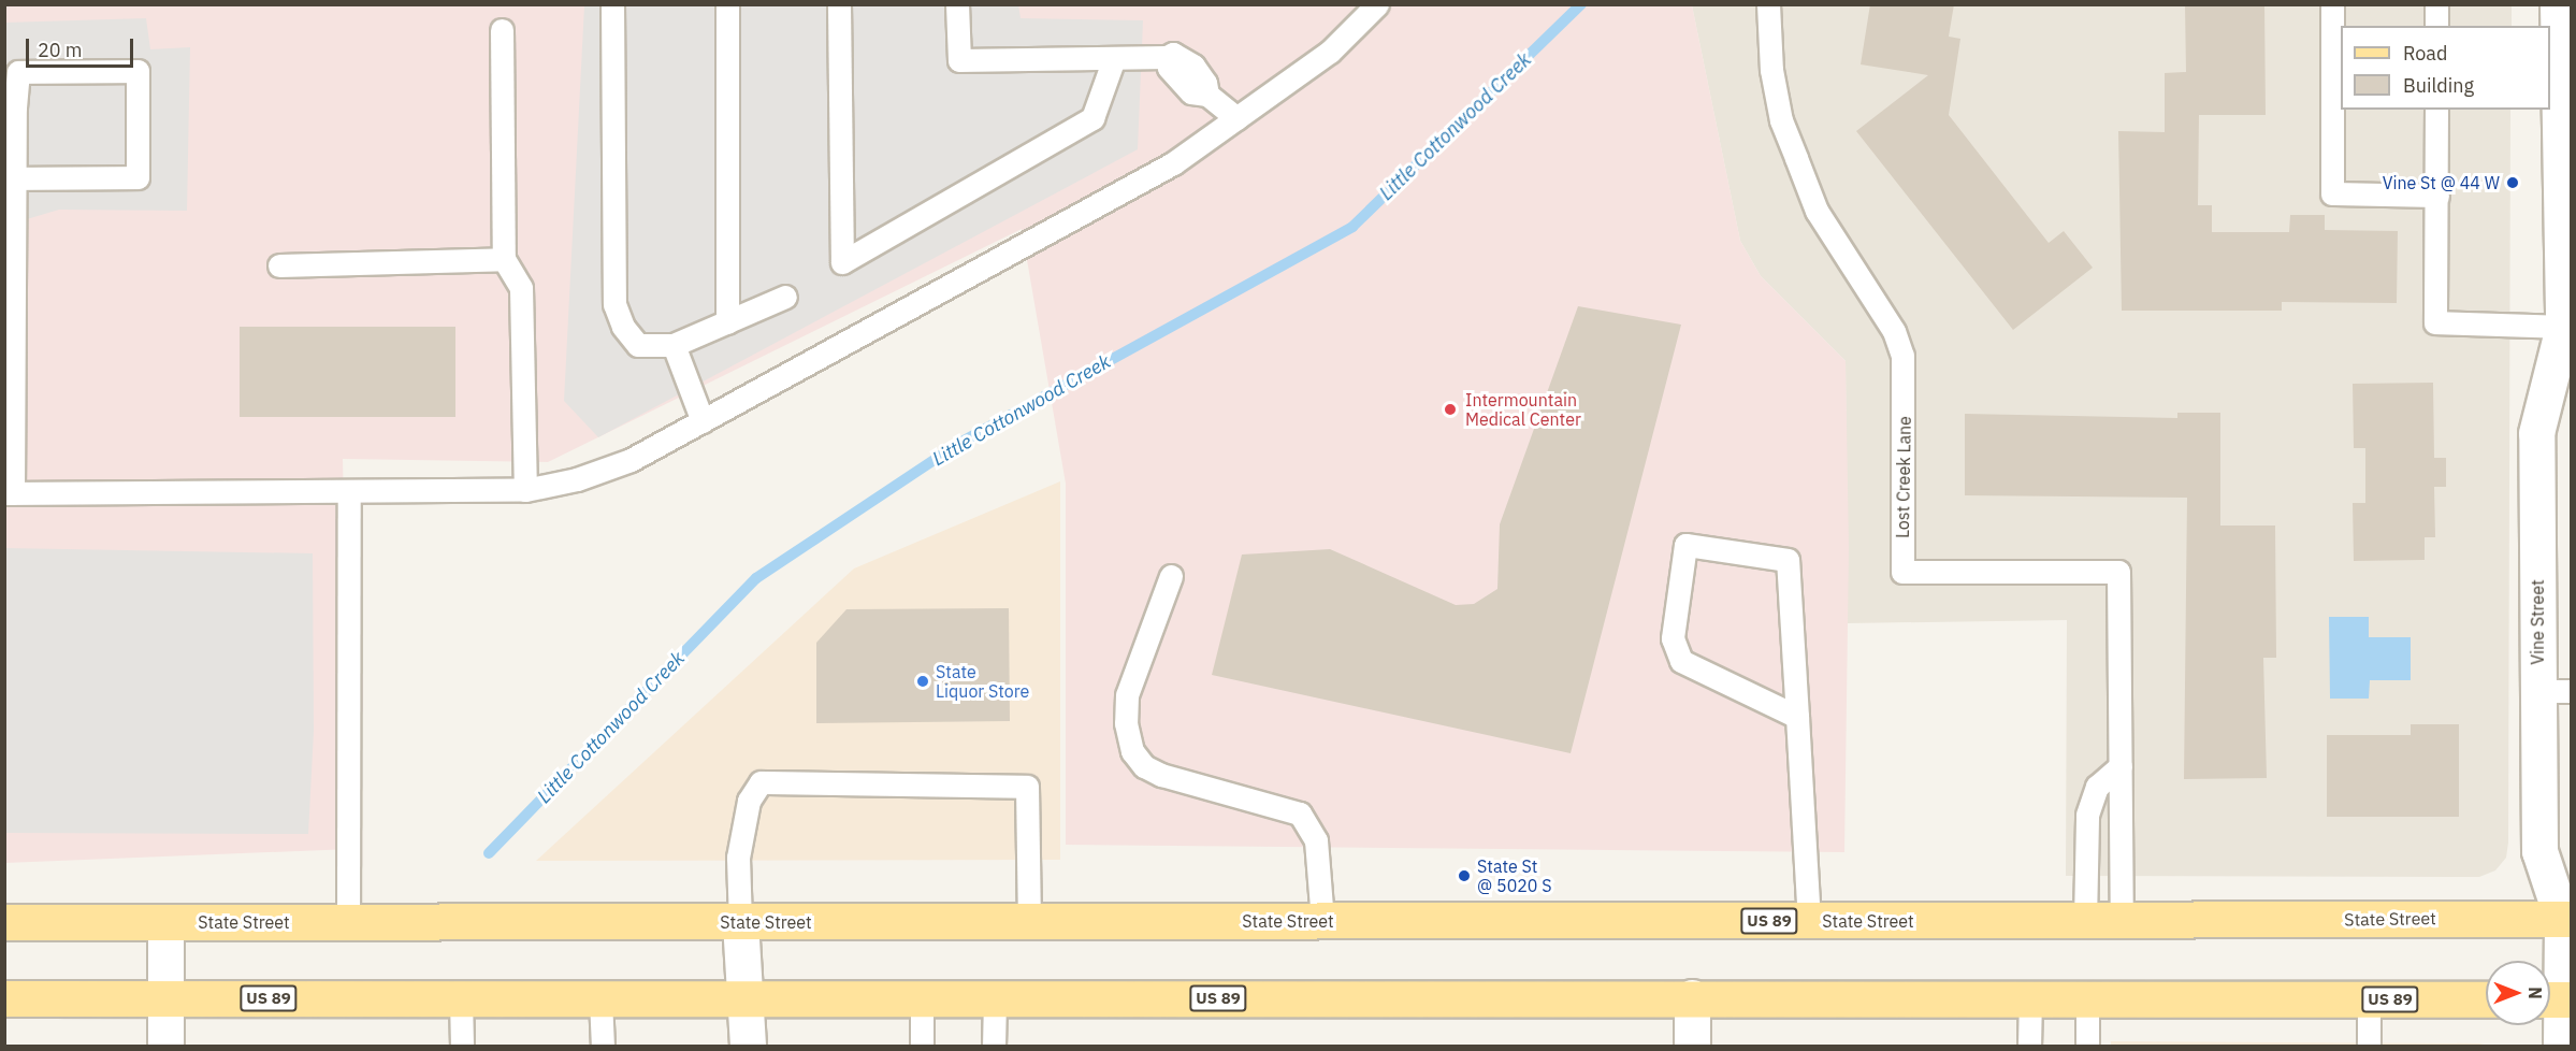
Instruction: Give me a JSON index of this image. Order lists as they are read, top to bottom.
{
  "streets": {
    "main road": ["State Street", "US 89"],
    "street": ["Vine Street"],
    "lane": ["Lost Creek Lane"]
  },
  "crossings": [
    ["Lost Creek Lane", "State Street"],
    ["Vine Street", "State Street"]
  ],
  "water": ["Little Cottonwood Creek"],
  "places": [
    "Vine St @ 44 W",
    "Intermountain Medical Center",
    "State Liquor Store",
    "State St @ 5020 S"
  ],
  "legend": ["Road", "Building"],
  "scale_bar": "20 m",
  "north": "right"
}
